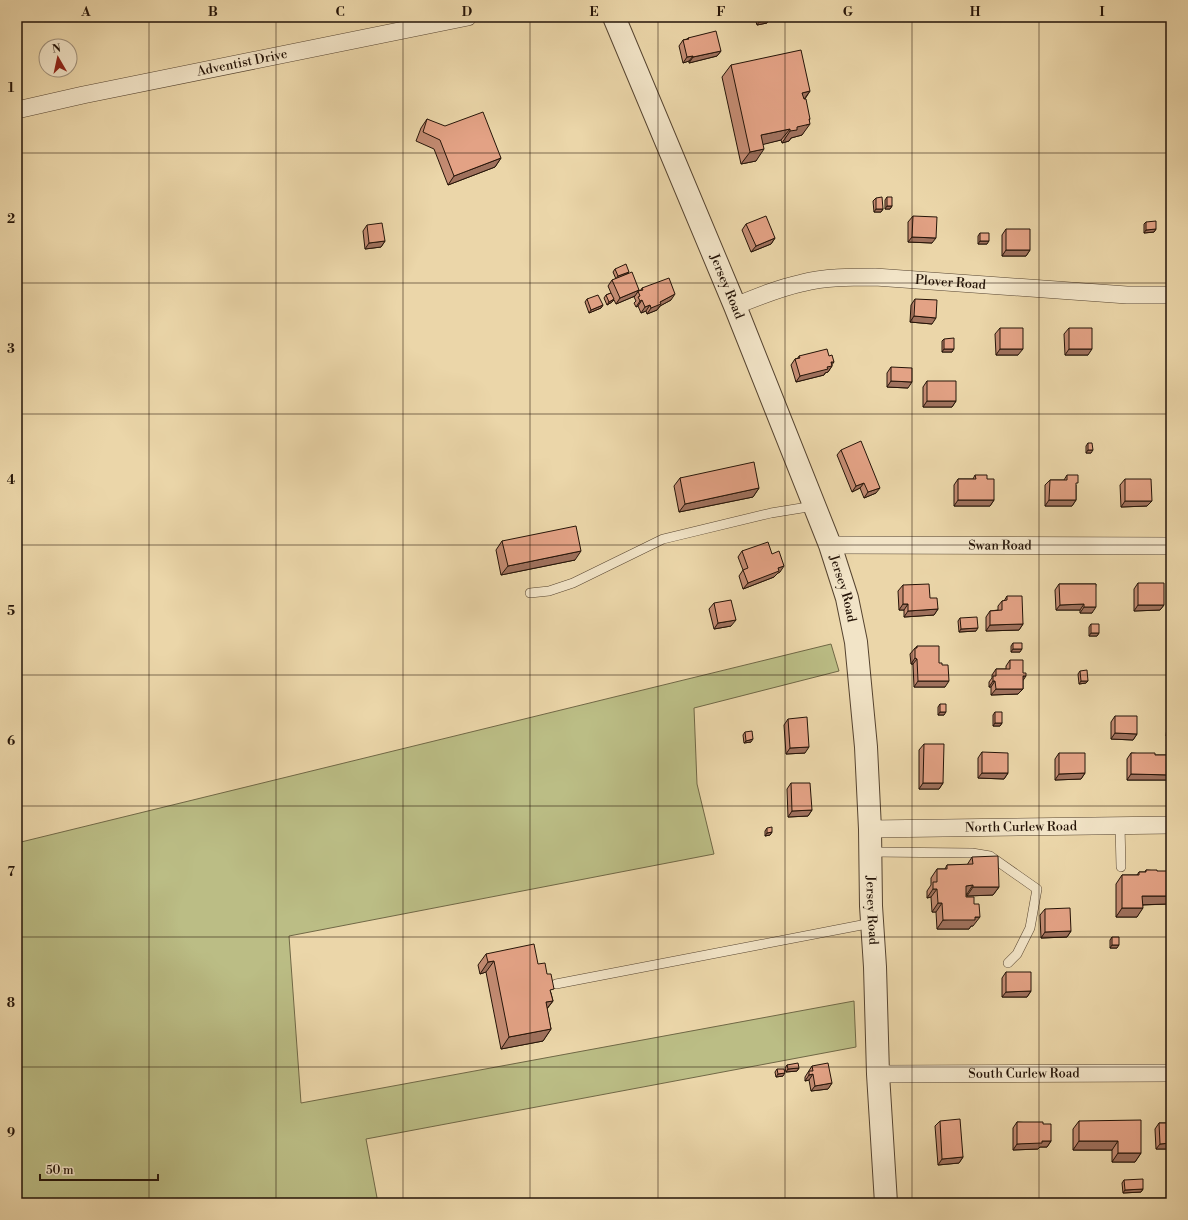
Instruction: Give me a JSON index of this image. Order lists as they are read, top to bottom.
{
  "streets": {
    "street": [
      "Adventist Drive",
      "Plover Road",
      "Jersey Road",
      "Swan Road",
      "North Curlew Road",
      "South Curlew Road"
    ]
  },
  "crossings": [
    ["Plover Road", "Jersey Road"],
    ["Jersey Road", "Swan Road"],
    ["Jersey Road", "North Curlew Road"],
    ["Jersey Road", "South Curlew Road"]
  ],
  "scale_bar": "50 m",
  "north": "top",
  "grid": {
    "columns": [
      "A",
      "B",
      "C",
      "D",
      "E",
      "F",
      "G",
      "H",
      "I"
    ],
    "rows": [
      "1",
      "2",
      "3",
      "4",
      "5",
      "6",
      "7",
      "8",
      "9"
    ]
  }
}
